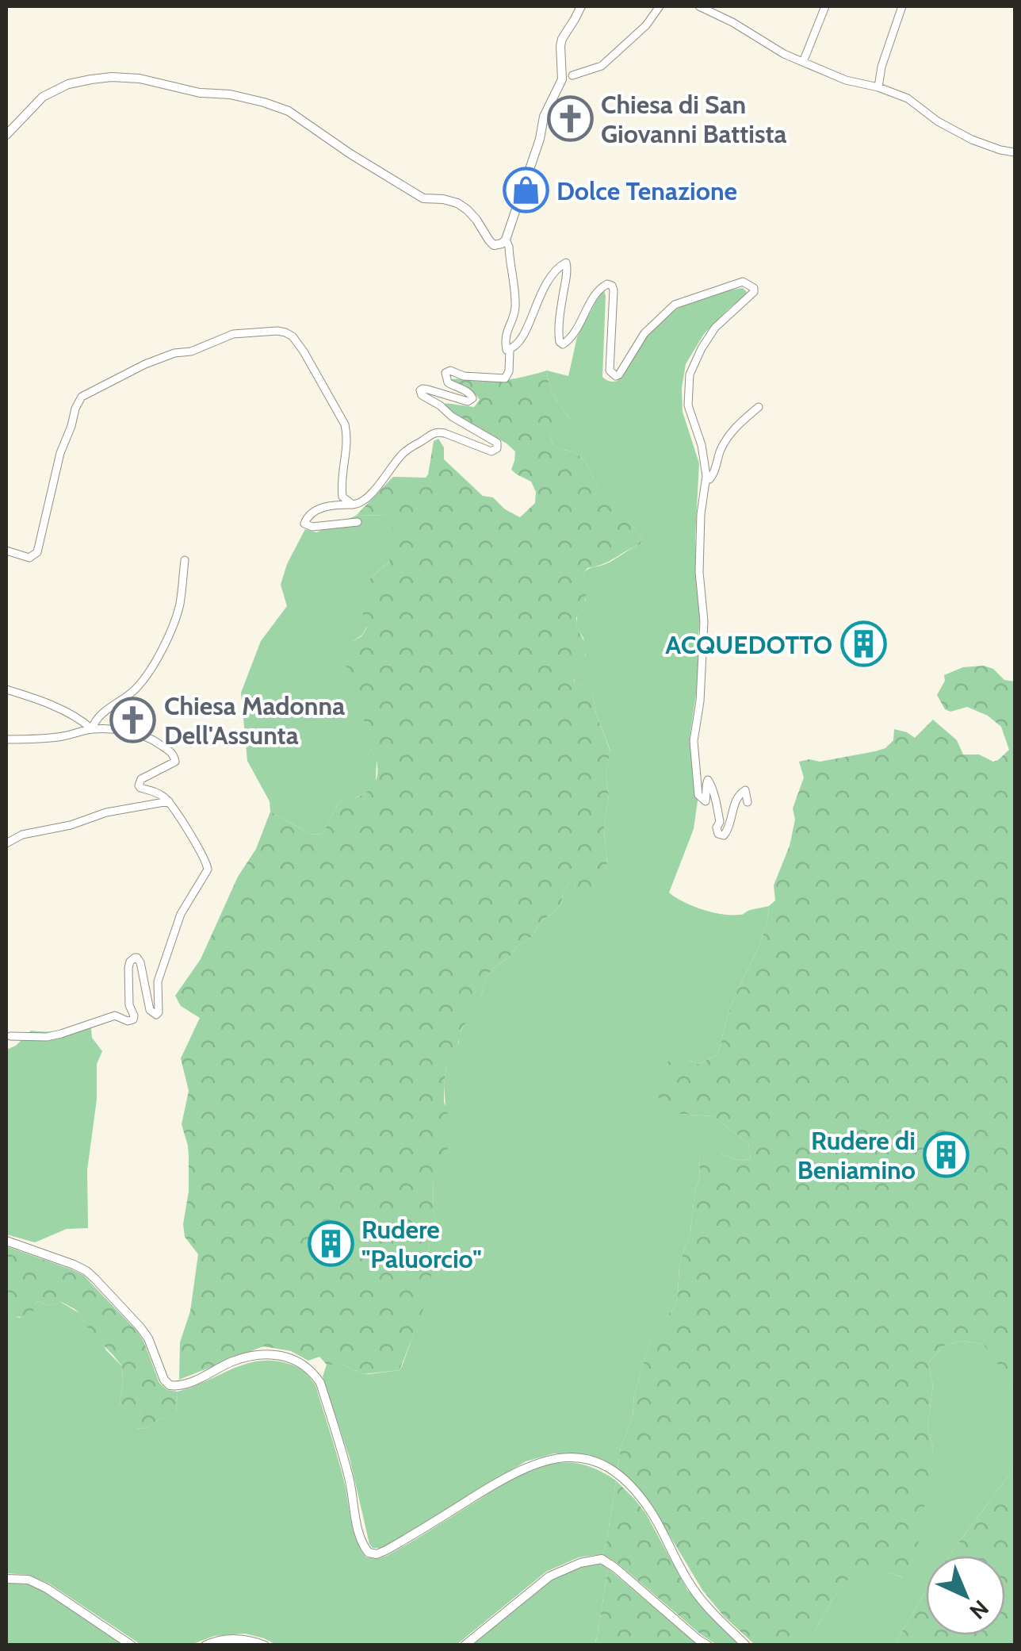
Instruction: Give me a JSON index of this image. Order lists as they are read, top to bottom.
{
  "places": {
    "church": ["Chiesa di San Giovanni Battista", "Chiesa Madonna Dell'Assunta"],
    "shop": ["Dolce Tenazione"],
    "building": ["ACQUEDOTTO", "Rudere di Beniamino", "Rudere \"Paluorcio\""]
  },
  "north": "bottom right"
}
